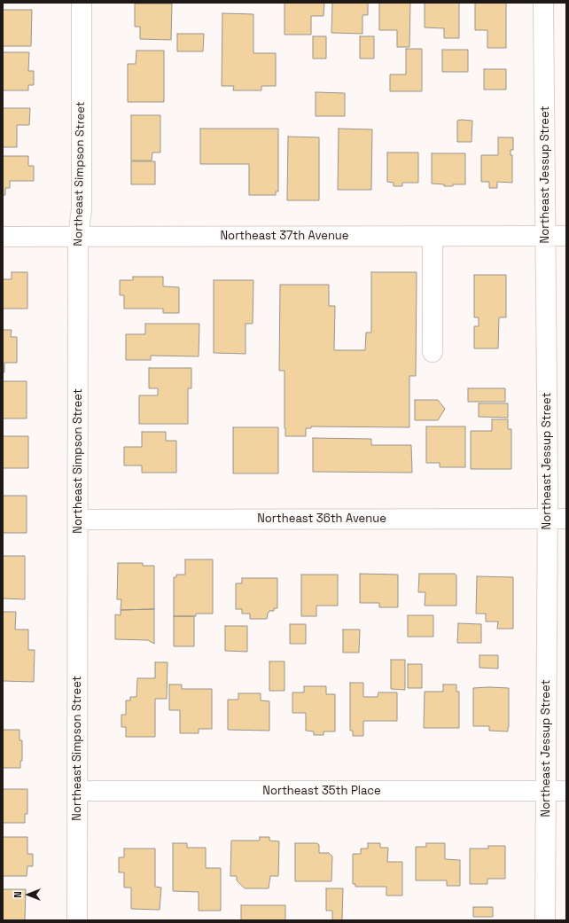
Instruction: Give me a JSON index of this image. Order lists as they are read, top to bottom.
{
  "streets": {
    "street": [
      "Northeast Simpson Street",
      "Northeast Jessup Street",
      "Northeast 37th Avenue",
      "Northeast 36th Avenue",
      "Northeast 35th Place"
    ]
  },
  "crossings": [
    ["Northeast Simpson Street", "Northeast 37th Avenue"],
    ["Northeast Simpson Street", "Northeast 36th Avenue"],
    ["Northeast Simpson Street", "Northeast 35th Place"],
    ["Northeast Jessup Street", "Northeast 37th Avenue"],
    ["Northeast Jessup Street", "Northeast 36th Avenue"],
    ["Northeast Jessup Street", "Northeast 35th Place"]
  ],
  "north": "left"
}
